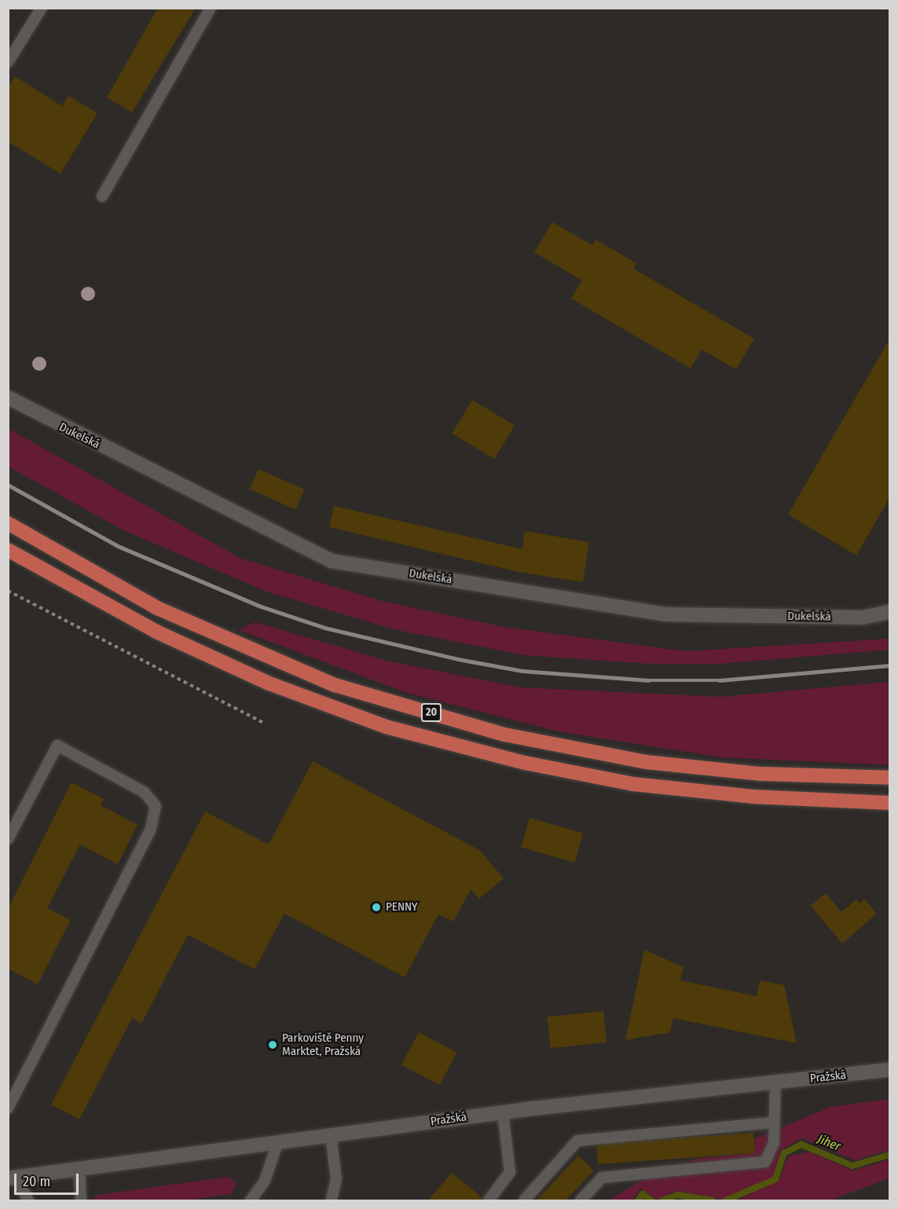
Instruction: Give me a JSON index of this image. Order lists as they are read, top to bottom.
{
  "streets": {
    "highway": ["20"],
    "street": ["Dukelská", "Pražská"]
  },
  "water": ["Jiher"],
  "places": ["PENNY", "Parkoviště Penny Marktet, Pražská"],
  "scale_bar": "20 m"
}
